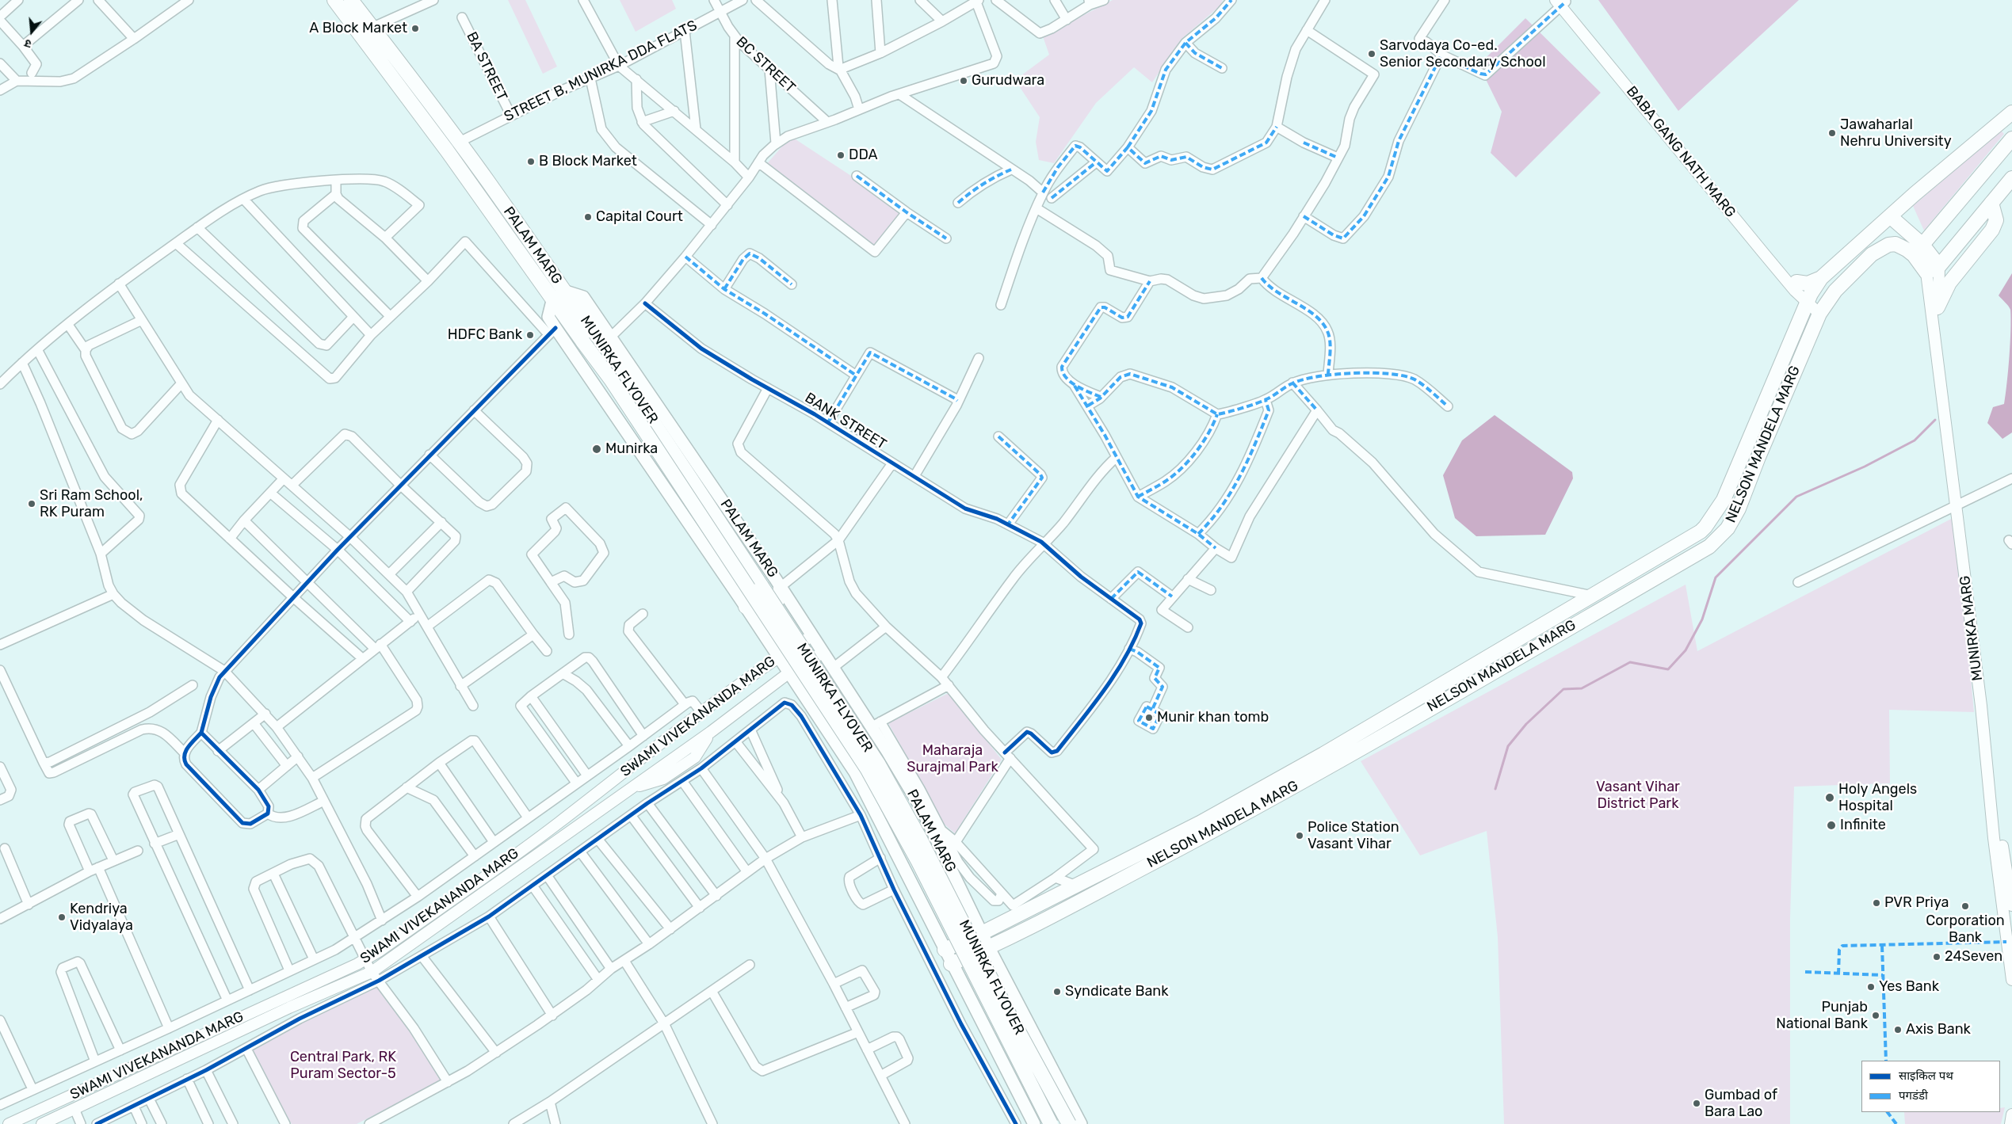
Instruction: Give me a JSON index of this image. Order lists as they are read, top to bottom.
{
  "streets": {
    "main road": ["PALAM MARG", "MUNIRKA FLYOVER", "NELSON MANDELA MARG"],
    "street": [
      "BC STREET",
      "BA STREET",
      "STREET B, MUNIRKA DDA FLATS",
      "BABA GANG NATH MARG",
      "BANK STREET",
      "MUNIRKA MARG",
      "SWAMI VIVEKANANDA MARG"
    ]
  },
  "crossings": [
    ["BC STREET", "STREET B, MUNIRKA DDA FLATS"],
    ["BA STREET", "STREET B, MUNIRKA DDA FLATS"],
    ["STREET B, MUNIRKA DDA FLATS", "PALAM MARG"],
    ["BABA GANG NATH MARG", "NELSON MANDELA MARG"],
    ["PALAM MARG", "MUNIRKA FLYOVER"],
    ["PALAM MARG", "NELSON MANDELA MARG"],
    ["PALAM MARG", "SWAMI VIVEKANANDA MARG"],
    ["NELSON MANDELA MARG", "MUNIRKA MARG"]
  ],
  "parks": ["Maharaja Surajmal Park", "Vasant Vihar District Park", "Central Park, RK Puram Sector-5"],
  "places": [
    "A Block Market",
    "Sarvodaya Co-ed. Senior Secondary School",
    "Gurudwara",
    "Jawaharlal Nehru University",
    "DDA",
    "B Block Market",
    "Capital Court",
    "HDFC Bank",
    "Munirka",
    "Sri Ram School, RK Puram",
    "Munir khan tomb",
    "Holy Angels Hospital",
    "Infinite",
    "Police Station Vasant Vihar",
    "PVR Priya",
    "Corporation Bank",
    "Kendriya Vidyalaya",
    "24Seven",
    "Yes Bank",
    "Syndicate Bank",
    "Punjab National Bank",
    "Axis Bank",
    "Gumbad of Bara Lao"
  ],
  "legend": ["साइकिल पथ", "पगडंडी"],
  "north": "bottom"
}
